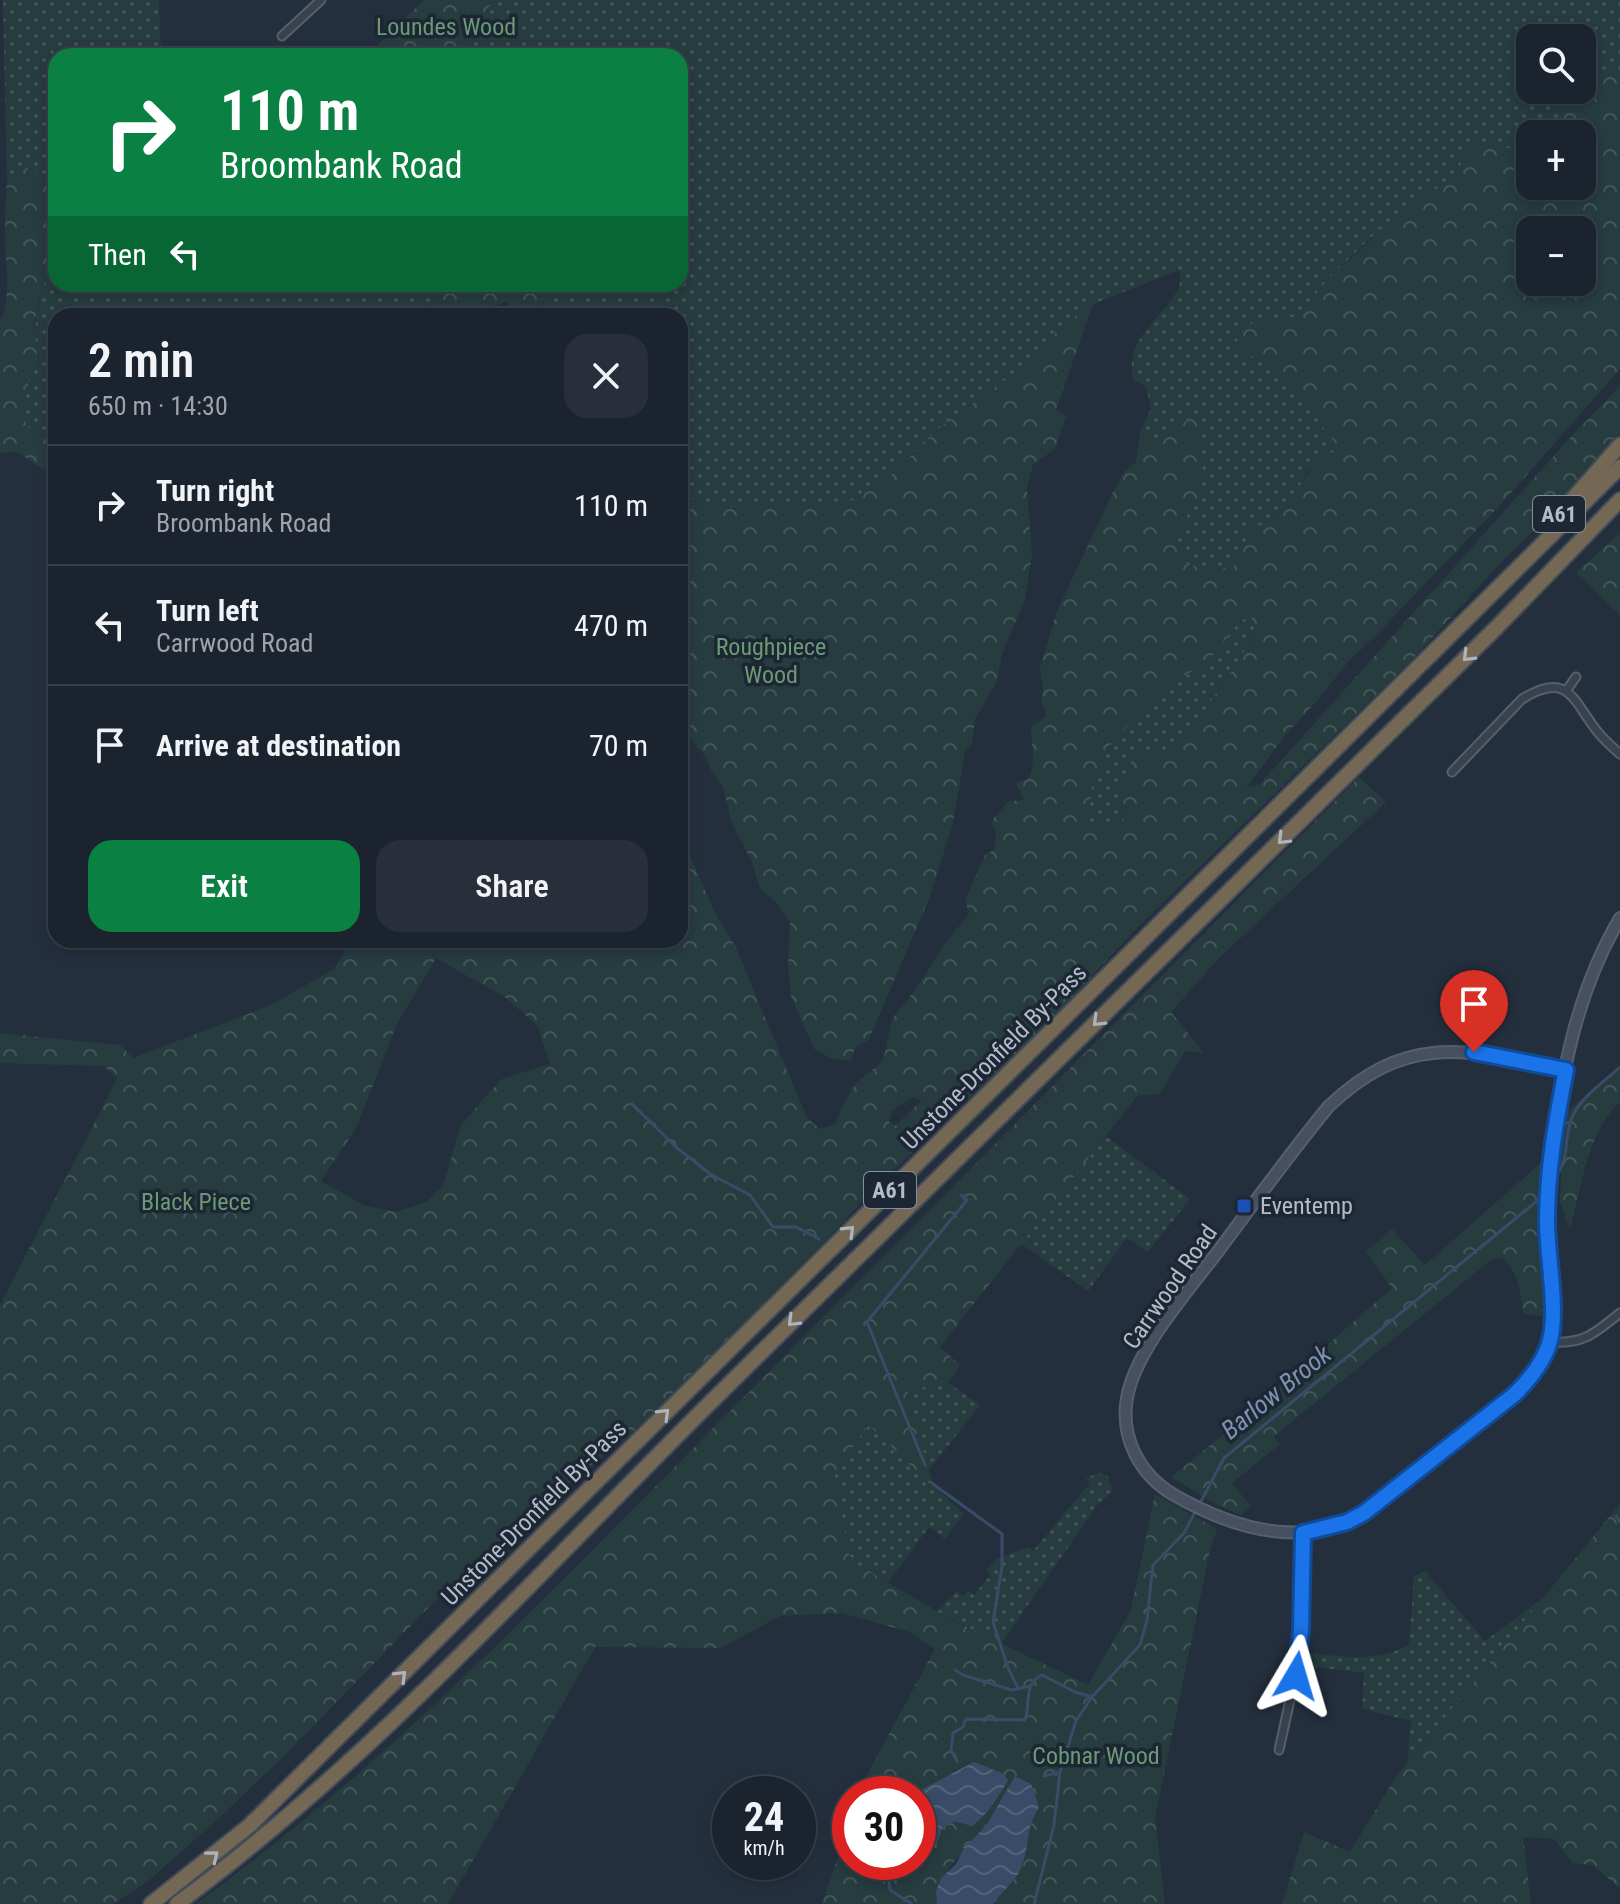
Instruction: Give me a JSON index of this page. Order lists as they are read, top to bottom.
{
  "streets": {
    "highway": ["A61", "Unstone-Dronfield By-Pass"],
    "street": ["Carrwood Road"]
  },
  "crossings": [
    ["A61", "Unstone-Dronfield By-Pass"]
  ],
  "water": ["Barlow Brook"],
  "parks": [
    "Loundes Wood",
    "Roughpiece Wood",
    "Black Piece",
    "Cobnar Wood"
  ],
  "places": {
    "transit": ["Eventemp"]
  },
  "page": {
    "map_buttons": ["+", "−"],
    "turn": ["110 m", "Broombank Road"],
    "then": "Then",
    "heading": ["2 min", "650 m · 14:30"],
    "list": [
      {
        "name": "Turn right",
        "note": "Broombank Road",
        "value": "110 m"
      },
      {
        "name": "Turn left",
        "note": "Carrwood Road",
        "value": "470 m"
      },
      {
        "name": "Arrive at destination",
        "value": "70 m"
      }
    ],
    "buttons": ["Exit", "Share"],
    "speed": "24 km/h",
    "limit": "30"
  }
}
